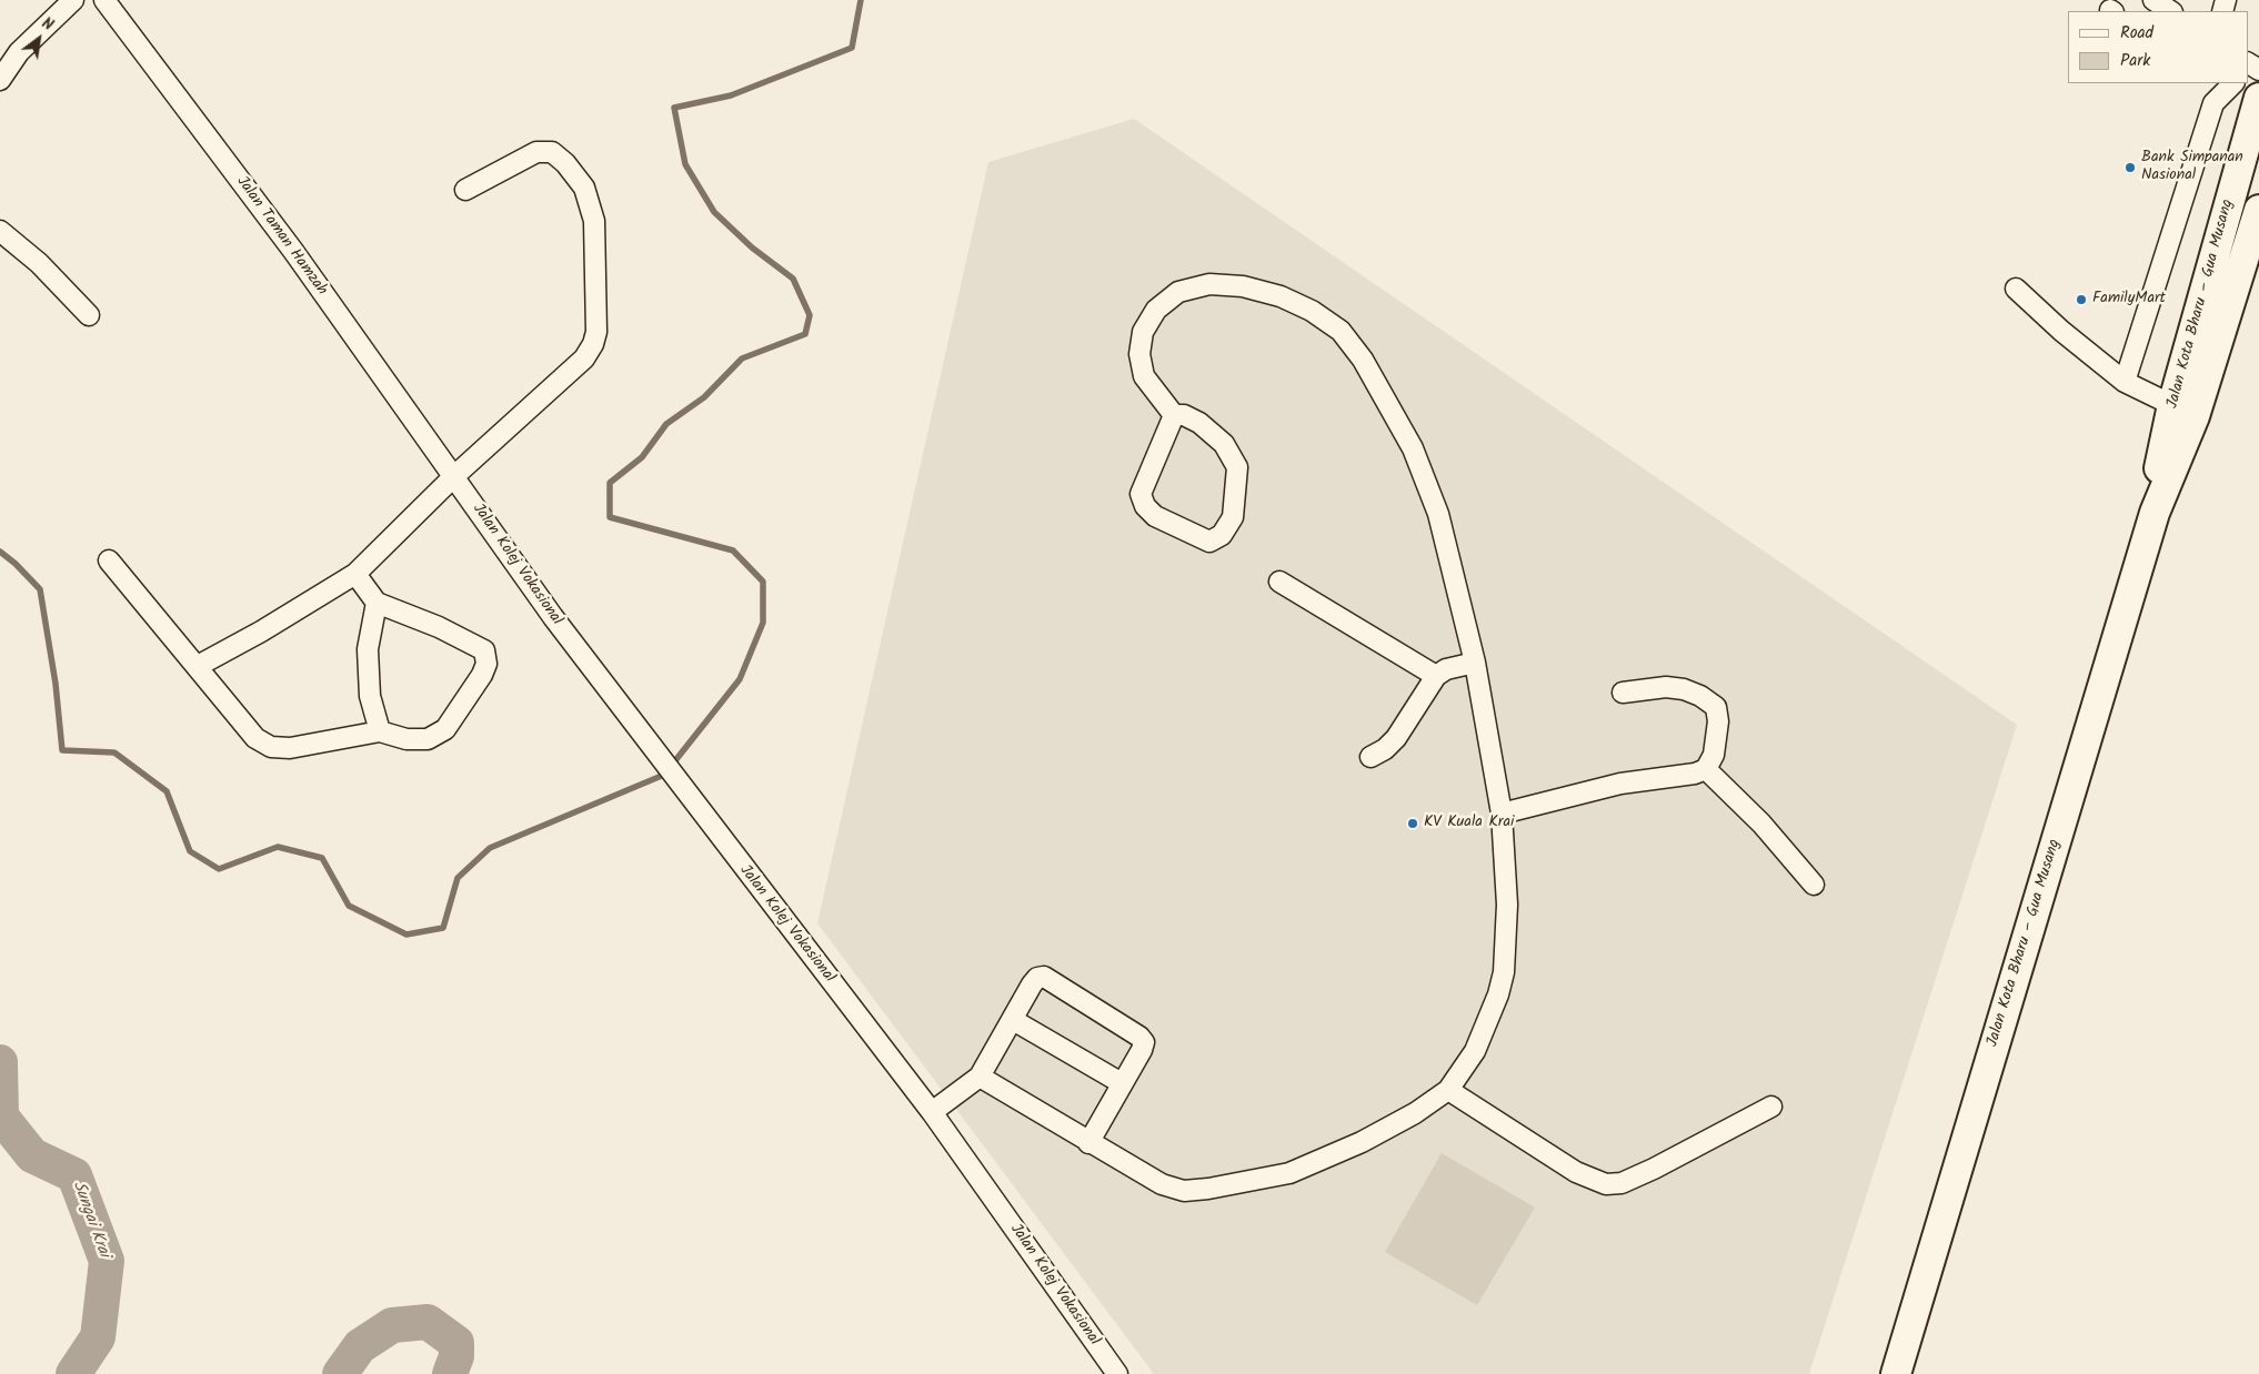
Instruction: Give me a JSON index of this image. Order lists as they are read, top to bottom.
{
  "streets": {
    "highway": ["Jalan Kota Bharu – Gua Musang"],
    "street": ["Jalan Taman Hamzah", "Jalan Kolej Vokasional"]
  },
  "crossings": [
    ["Jalan Taman Hamzah", "Jalan Kolej Vokasional"]
  ],
  "water": ["Sungai Krai"],
  "places": ["Bank Simpanan Nasional", "FamilyMart", "KV Kuala Krai"],
  "legend": ["Road", "Park"],
  "north": "top right"
}
